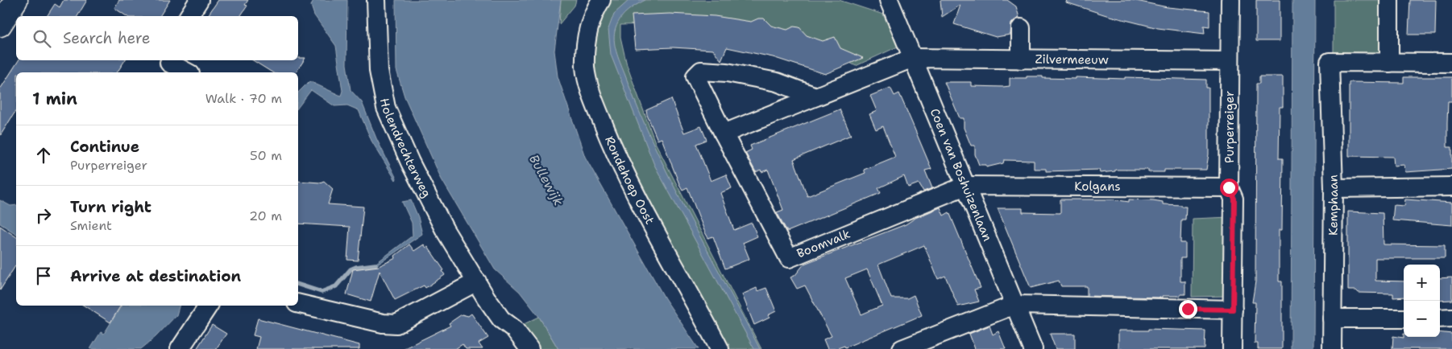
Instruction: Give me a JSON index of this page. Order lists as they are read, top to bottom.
{
  "streets": {
    "street": [
      "Zilvermeeuw",
      "Purperreiger",
      "Holendrechterweg",
      "Coen van Boshuizenlaan",
      "Rondehoep Oost",
      "Kolgans",
      "Kemphaan",
      "Boomvalk"
    ]
  },
  "crossings": [
    ["Zilvermeeuw", "Purperreiger"],
    ["Zilvermeeuw", "Coen van Boshuizenlaan"],
    ["Purperreiger", "Kolgans"],
    ["Coen van Boshuizenlaan", "Kolgans"],
    ["Coen van Boshuizenlaan", "Boomvalk"],
    ["Kolgans", "Boomvalk"]
  ],
  "water": ["Bullewijk"],
  "page": {
    "search": "Search here",
    "heading": ["1 min", "Walk · 70 m"],
    "list": [
      ["Continue", "Purperreiger", "50 m"],
      ["Turn right", "Smient", "20 m"],
      "Arrive at destination"
    ],
    "map_buttons": ["+", "−"]
  }
}
